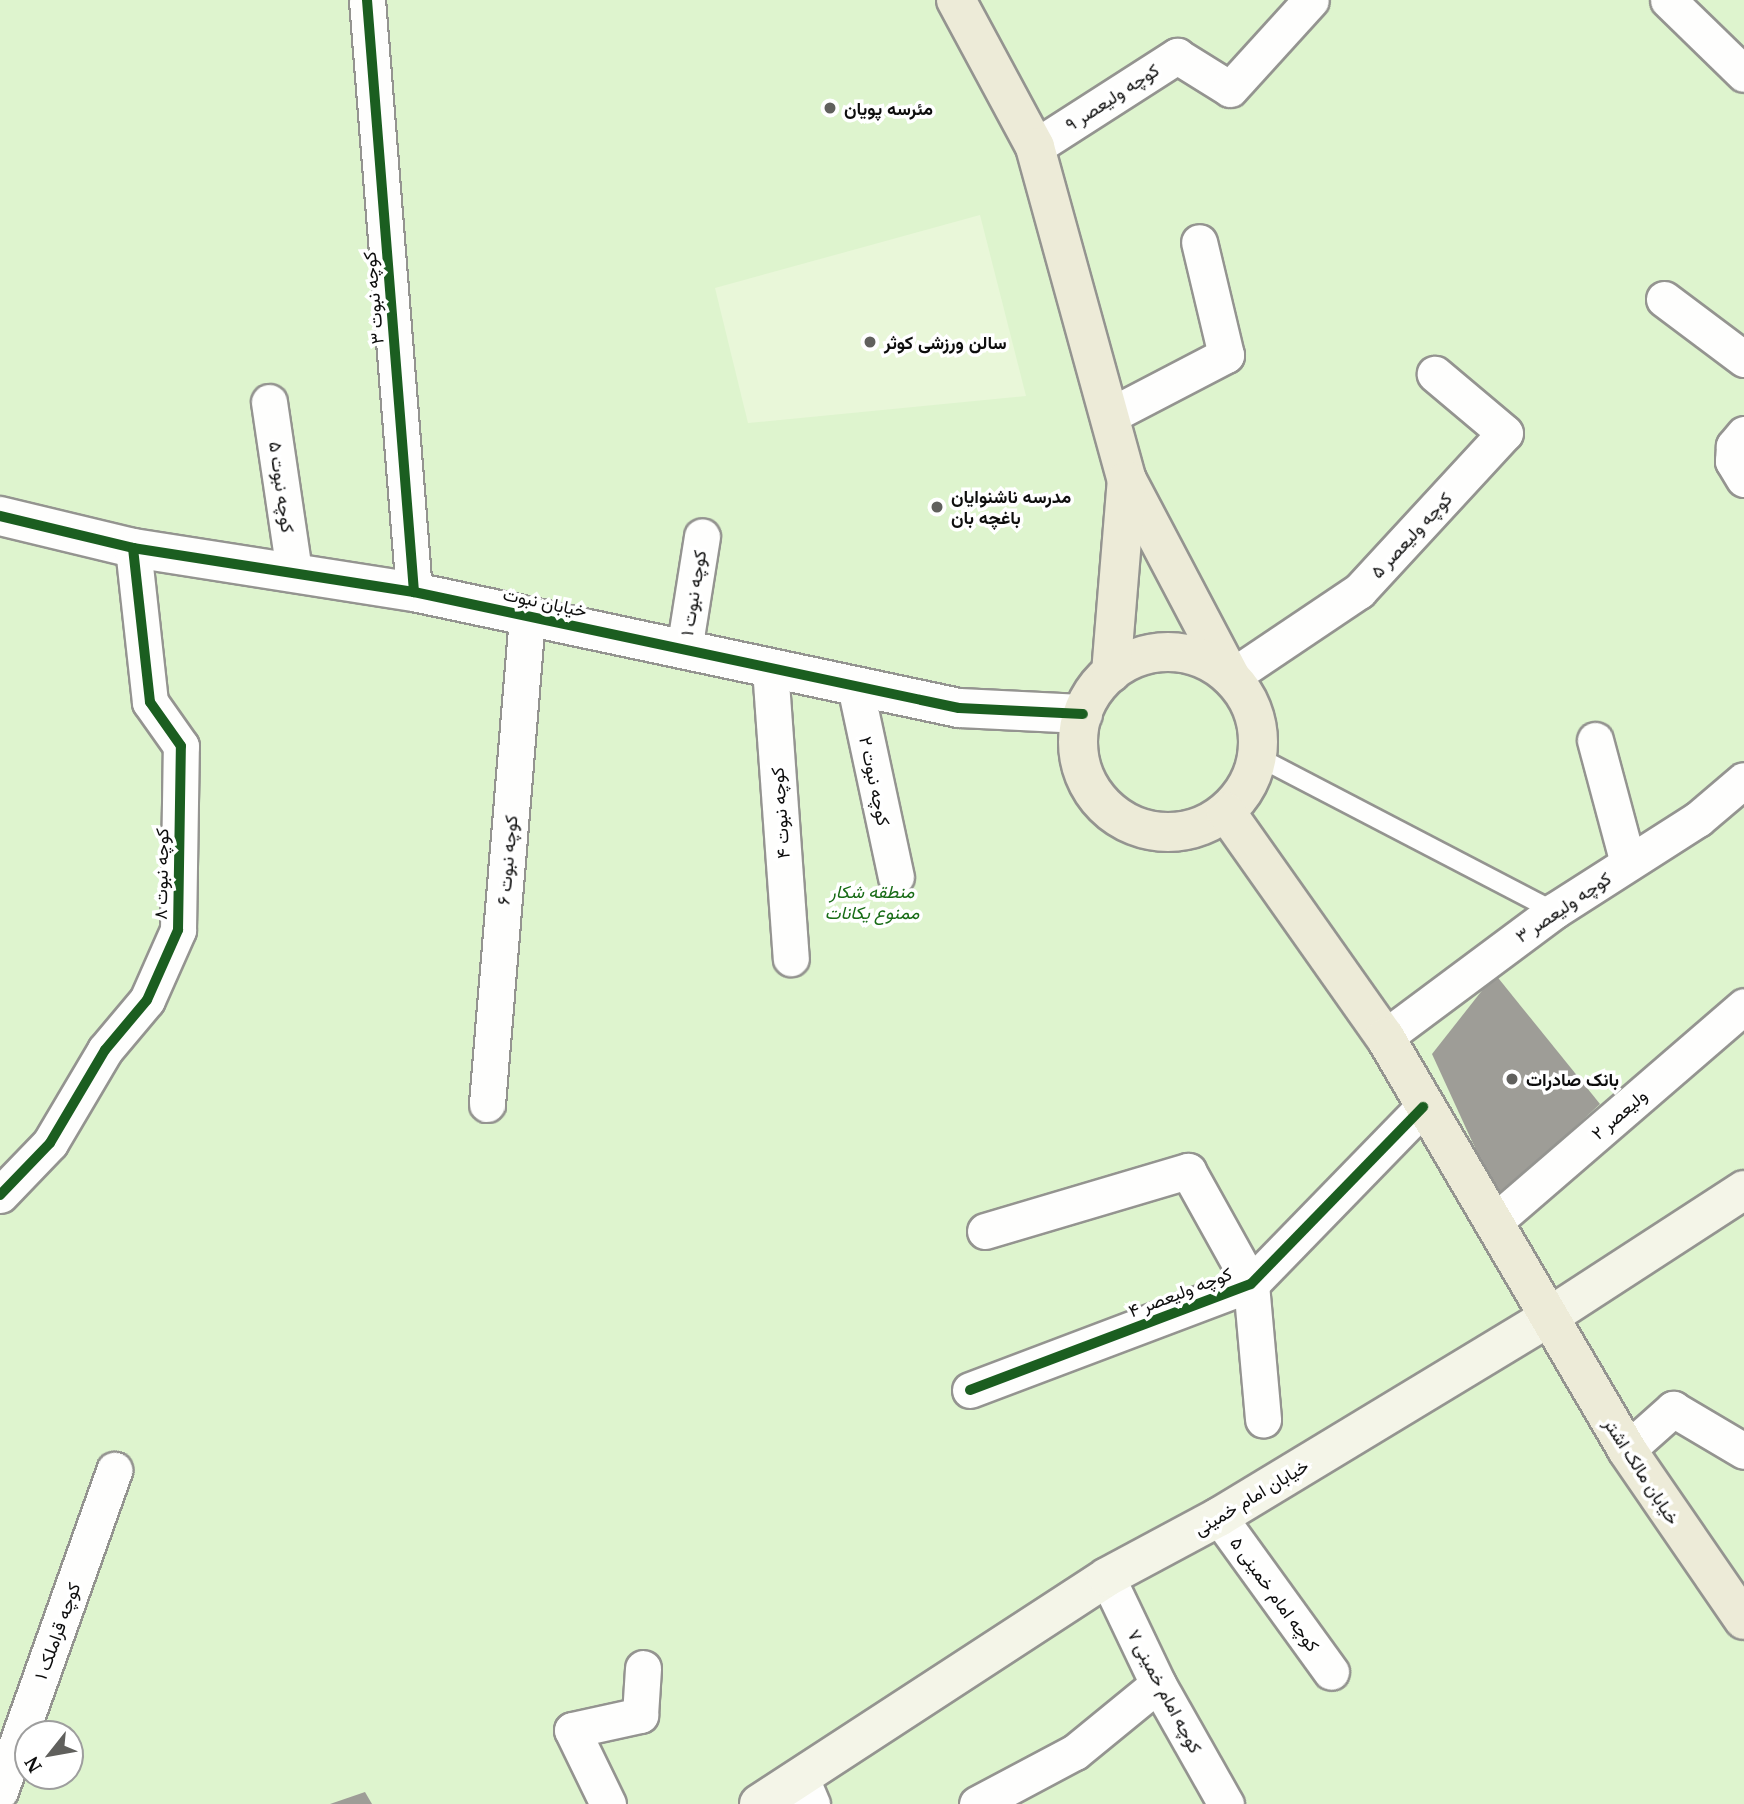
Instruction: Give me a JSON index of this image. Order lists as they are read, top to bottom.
{
  "streets": {
    "main road": ["خیابان مالک اشتر", "خیابان امام خمینی"],
    "street": [
      "کوچه ولیعصر ۹",
      "کوچه نبوت ۳",
      "کوچه نبوت ۵",
      "کوچه ولیعصر ۵",
      "کوچه نبوت ۱",
      "خیابان نبوت",
      "کوچه نبوت ۲",
      "کوچه نبوت ۴",
      "کوچه نبوت ۶",
      "کوچه نبوت ۸",
      "کوچه ولیعصر ۳",
      "ولیعصر ۲",
      "کوچه ولیعصر ۴",
      "کوچه امام خمینی ۵",
      "کوچه قراملک ۱",
      "کوچه امام خمینی ۷"
    ]
  },
  "crossings": [
    ["کوچه نبوت ۳", "خیابان نبوت"],
    ["کوچه نبوت ۵", "خیابان نبوت"],
    ["کوچه ولیعصر ۵", "خیابان نبوت"],
    ["کوچه ولیعصر ۵", "خیابان مالک اشتر"],
    ["کوچه نبوت ۱", "خیابان نبوت"],
    ["خیابان نبوت", "کوچه نبوت ۲"],
    ["خیابان نبوت", "کوچه نبوت ۴"],
    ["خیابان نبوت", "کوچه نبوت ۶"],
    ["خیابان نبوت", "کوچه نبوت ۸"],
    ["خیابان نبوت", "خیابان مالک اشتر"],
    ["کوچه ولیعصر ۳", "خیابان مالک اشتر"],
    ["ولیعصر ۲", "خیابان مالک اشتر"],
    ["کوچه ولیعصر ۴", "خیابان مالک اشتر"],
    ["خیابان مالک اشتر", "خیابان امام خمینی"],
    ["خیابان امام خمینی", "کوچه امام خمینی ۵"],
    ["خیابان امام خمینی", "کوچه امام خمینی ۷"]
  ],
  "parks": ["منطقه شکار ممنوع یکانات"],
  "places": [
    "مئرسه پویان",
    "سالن ورزشی کوثر",
    "مدرسه ناشنوایان باغچه بان",
    "بانک صادرات"
  ],
  "north": "bottom left"
}
